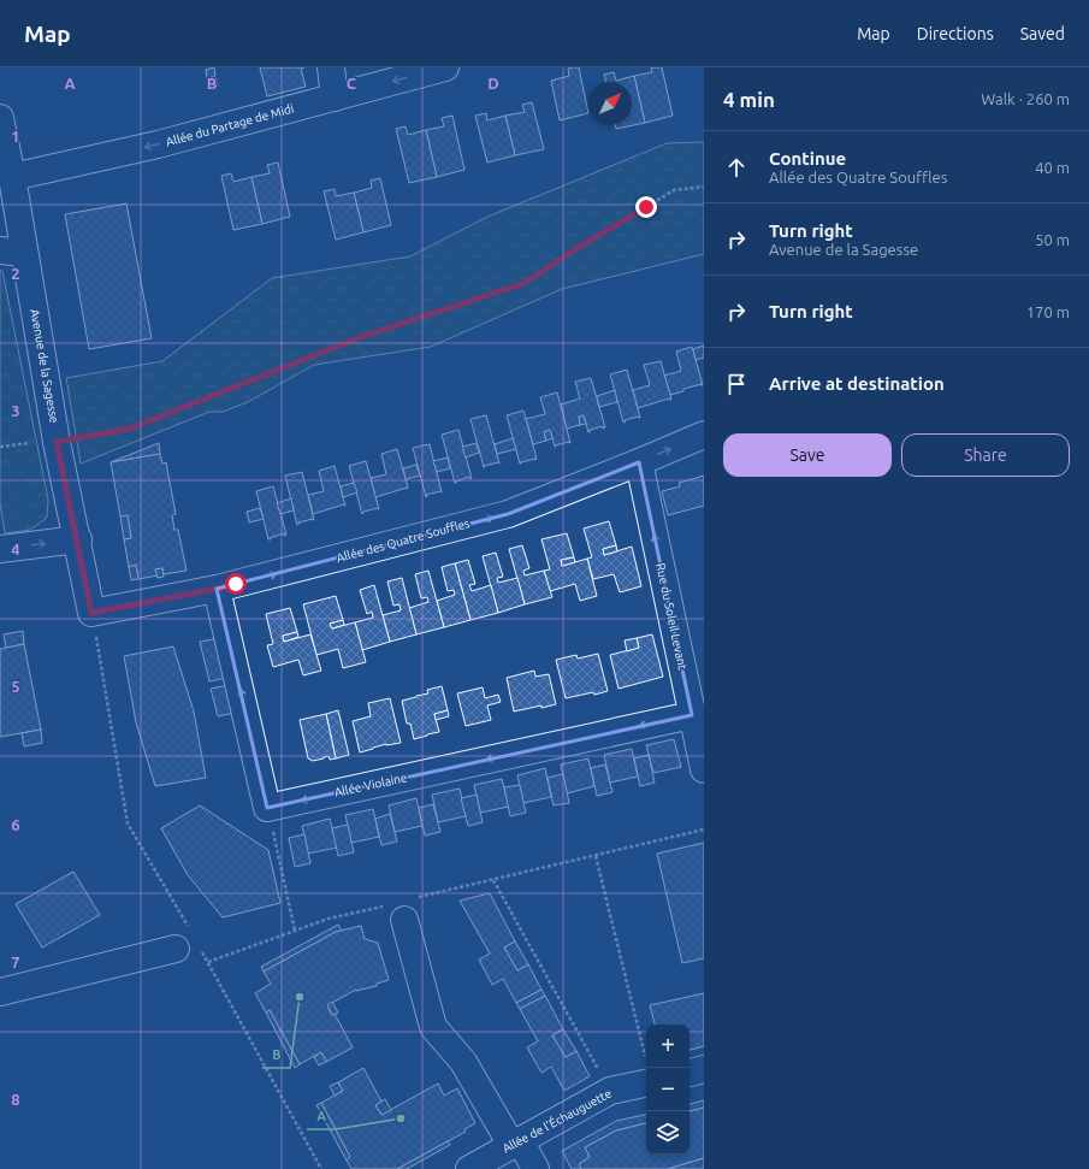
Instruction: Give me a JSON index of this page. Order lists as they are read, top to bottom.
{
  "streets": {
    "street": [
      "Allée du Partage de Midi",
      "Avenue de la Sagesse",
      "Allée des Quatre Souffles",
      "Rue du Soleil Levant",
      "Allée Violaine",
      "Allée de l'Échauguette"
    ]
  },
  "crossings": [
    ["Allée du Partage de Midi", "Avenue de la Sagesse"],
    ["Avenue de la Sagesse", "Allée des Quatre Souffles"],
    ["Allée des Quatre Souffles", "Rue du Soleil Levant"],
    ["Rue du Soleil Levant", "Allée Violaine"]
  ],
  "one_way": [
    "Allée du Partage de Midi",
    "Allée des Quatre Souffles",
    "Rue du Soleil Levant",
    "Allée Violaine"
  ],
  "places": ["B", "A"],
  "north": "top right",
  "page": {
    "header": "Map",
    "nav": ["Map", "Directions", "Saved"],
    "heading": ["4 min", "Walk · 260 m"],
    "list": [
      ["Continue", "Allée des Quatre Souffles", "40 m"],
      ["Turn right", "Avenue de la Sagesse", "50 m"],
      ["Turn right", "170 m"],
      "Arrive at destination"
    ],
    "buttons": ["Save", "Share"],
    "map_buttons": ["+", "−"]
  },
  "grid": {
    "columns": [
      "A",
      "B",
      "C",
      "D"
    ],
    "rows": [
      "1",
      "2",
      "3",
      "4",
      "5",
      "6",
      "7",
      "8"
    ]
  }
}
